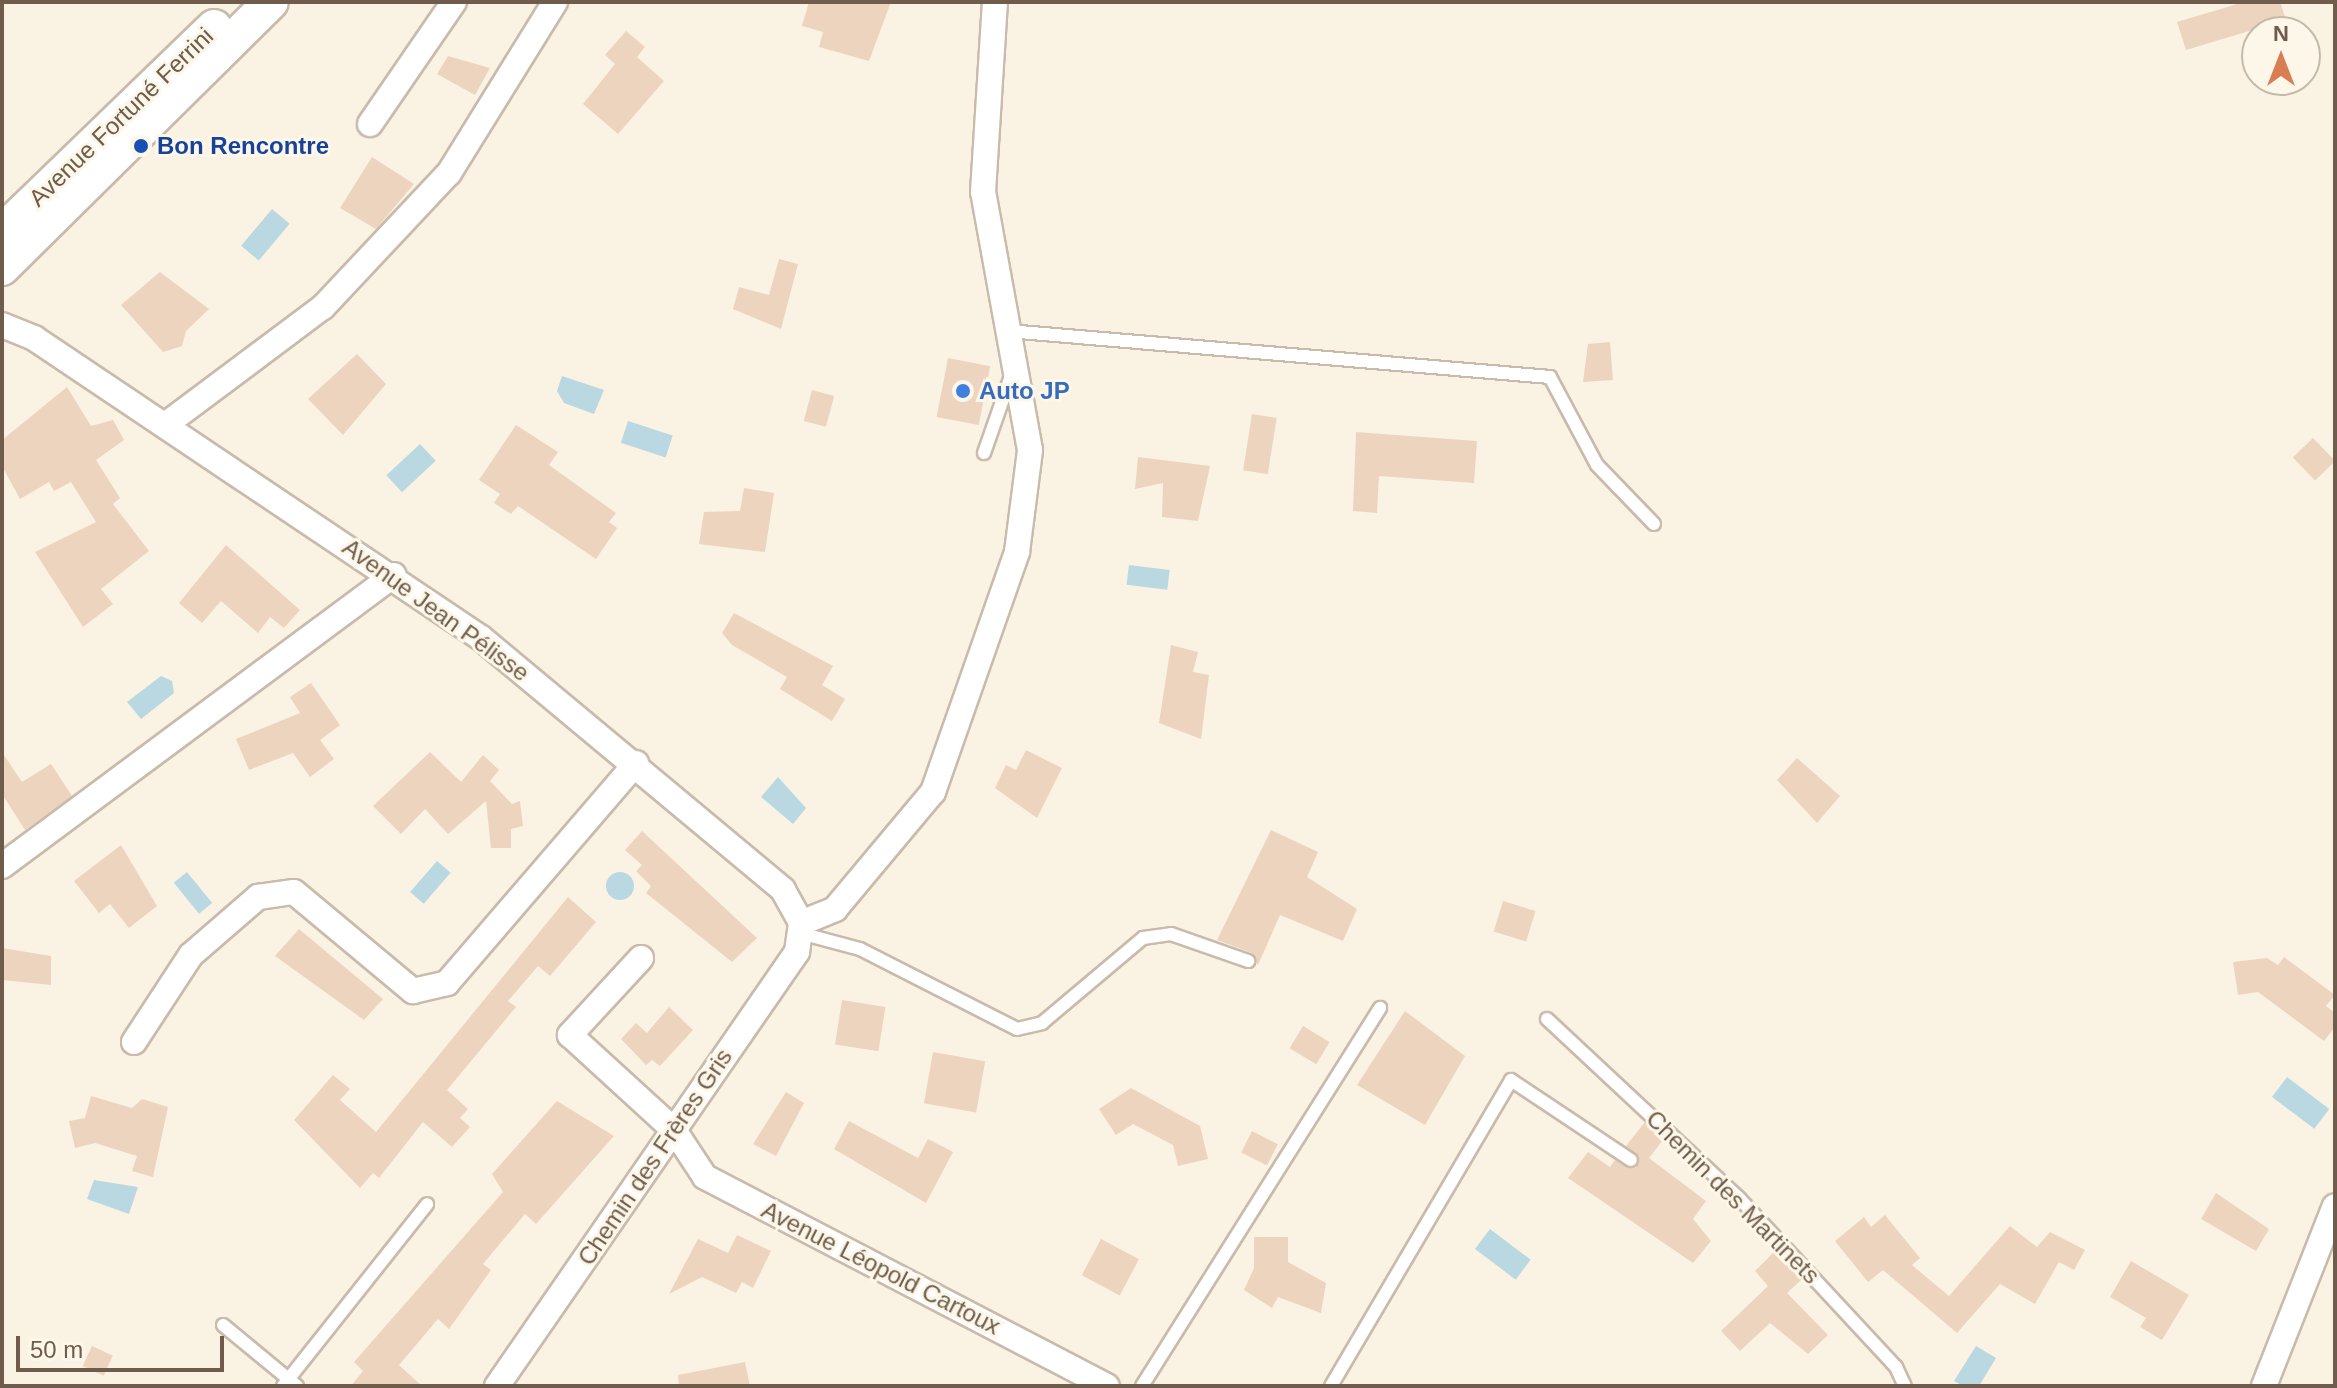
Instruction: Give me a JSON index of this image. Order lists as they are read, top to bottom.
{
  "streets": {
    "main road": ["Avenue Fortuné Ferrini"],
    "street": ["Avenue Jean Pélisse", "Chemin des Frères Gris", "Avenue Léopold Cartoux"],
    "lane": ["Chemin des Martinets"]
  },
  "crossings": [
    ["Avenue Jean Pélisse", "Chemin des Frères Gris"],
    ["Chemin des Frères Gris", "Avenue Léopold Cartoux"]
  ],
  "places": ["Bon Rencontre", "Auto JP"],
  "scale_bar": "50 m",
  "north": "top"
}
